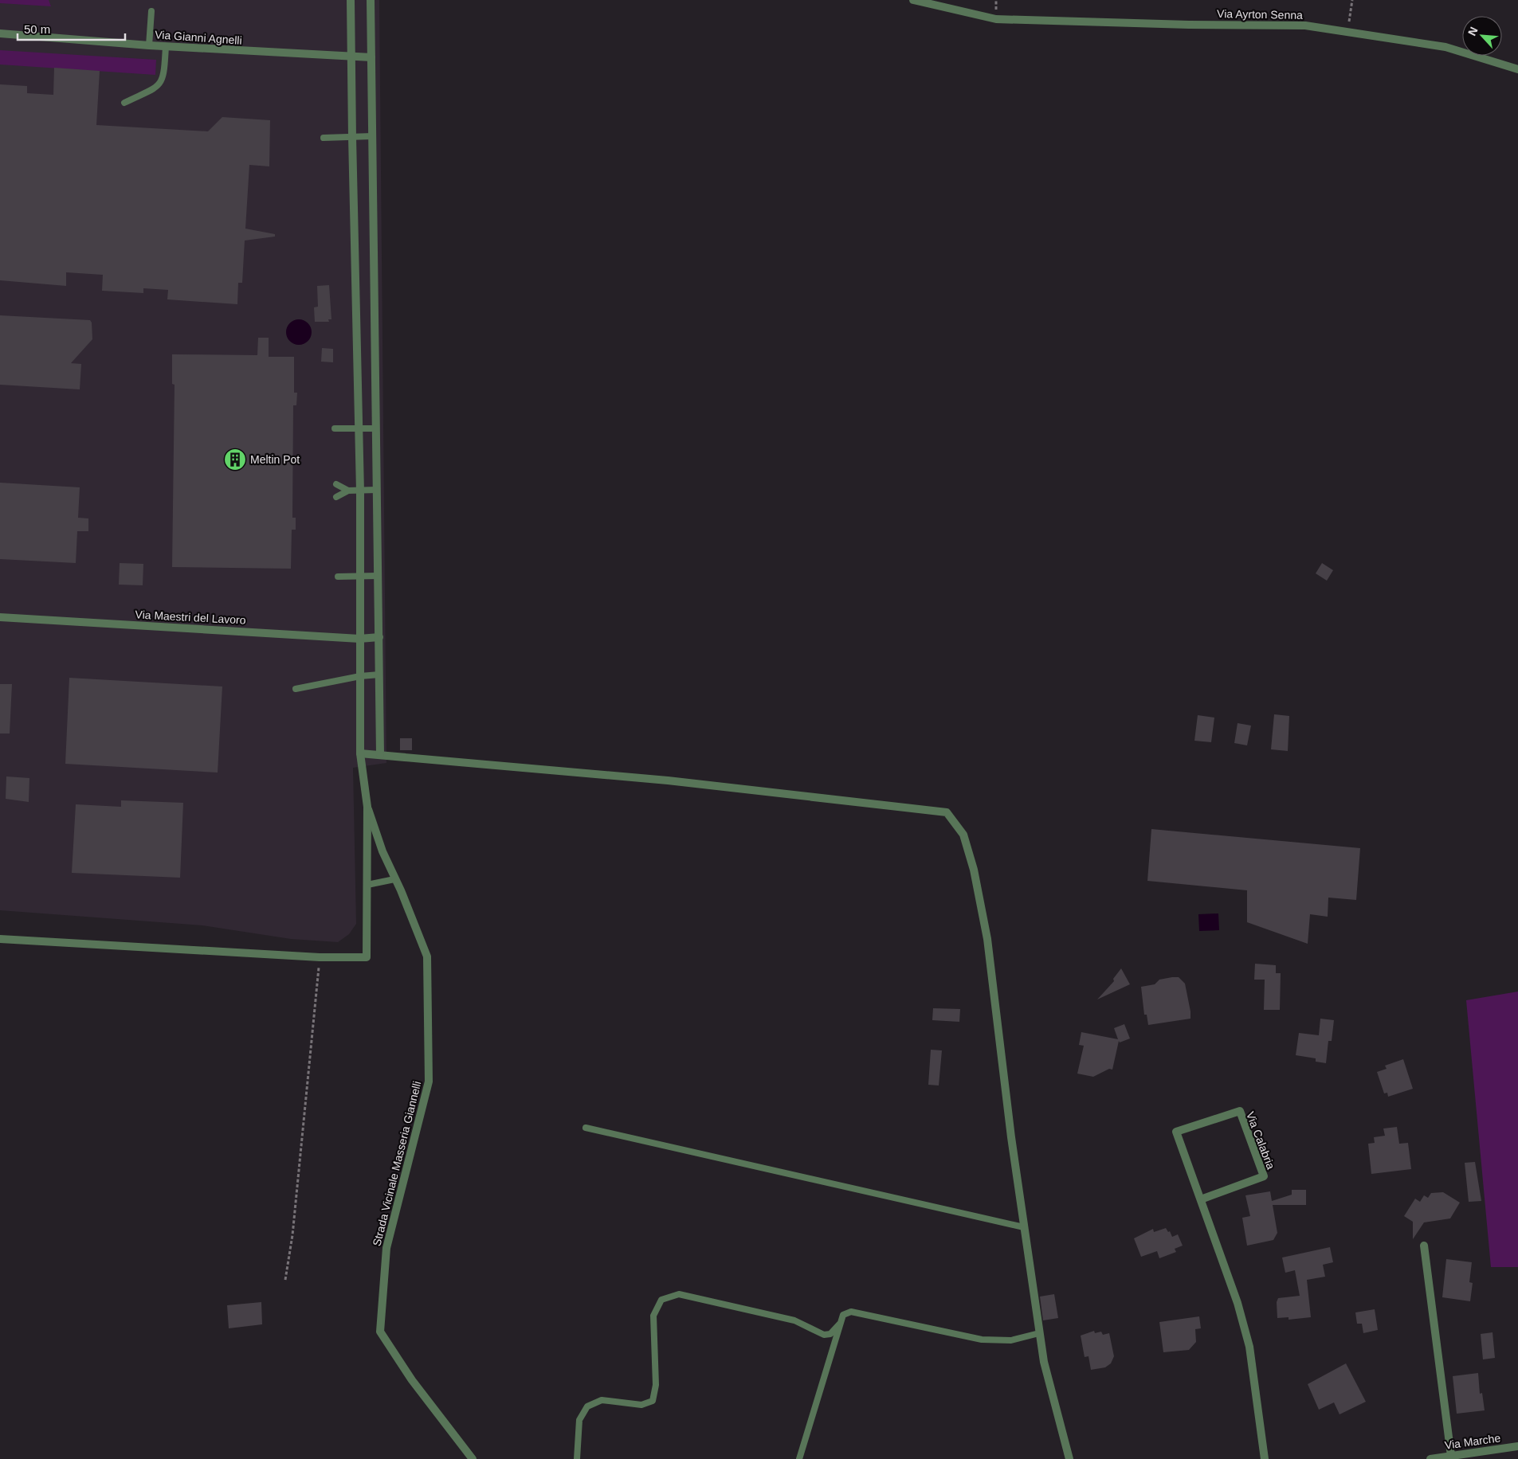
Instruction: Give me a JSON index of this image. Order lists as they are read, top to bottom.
{
  "streets": {
    "street": [
      "Via Ayrton Senna",
      "Via Gianni Agnelli",
      "Via Maestri del Lavoro",
      "Via Calabria",
      "Strada Vicinale Masseria Giannelli",
      "Via Marche"
    ]
  },
  "places": {
    "building": ["Meltin Pot"]
  },
  "scale_bar": "50 m",
  "north": "top left"
}
